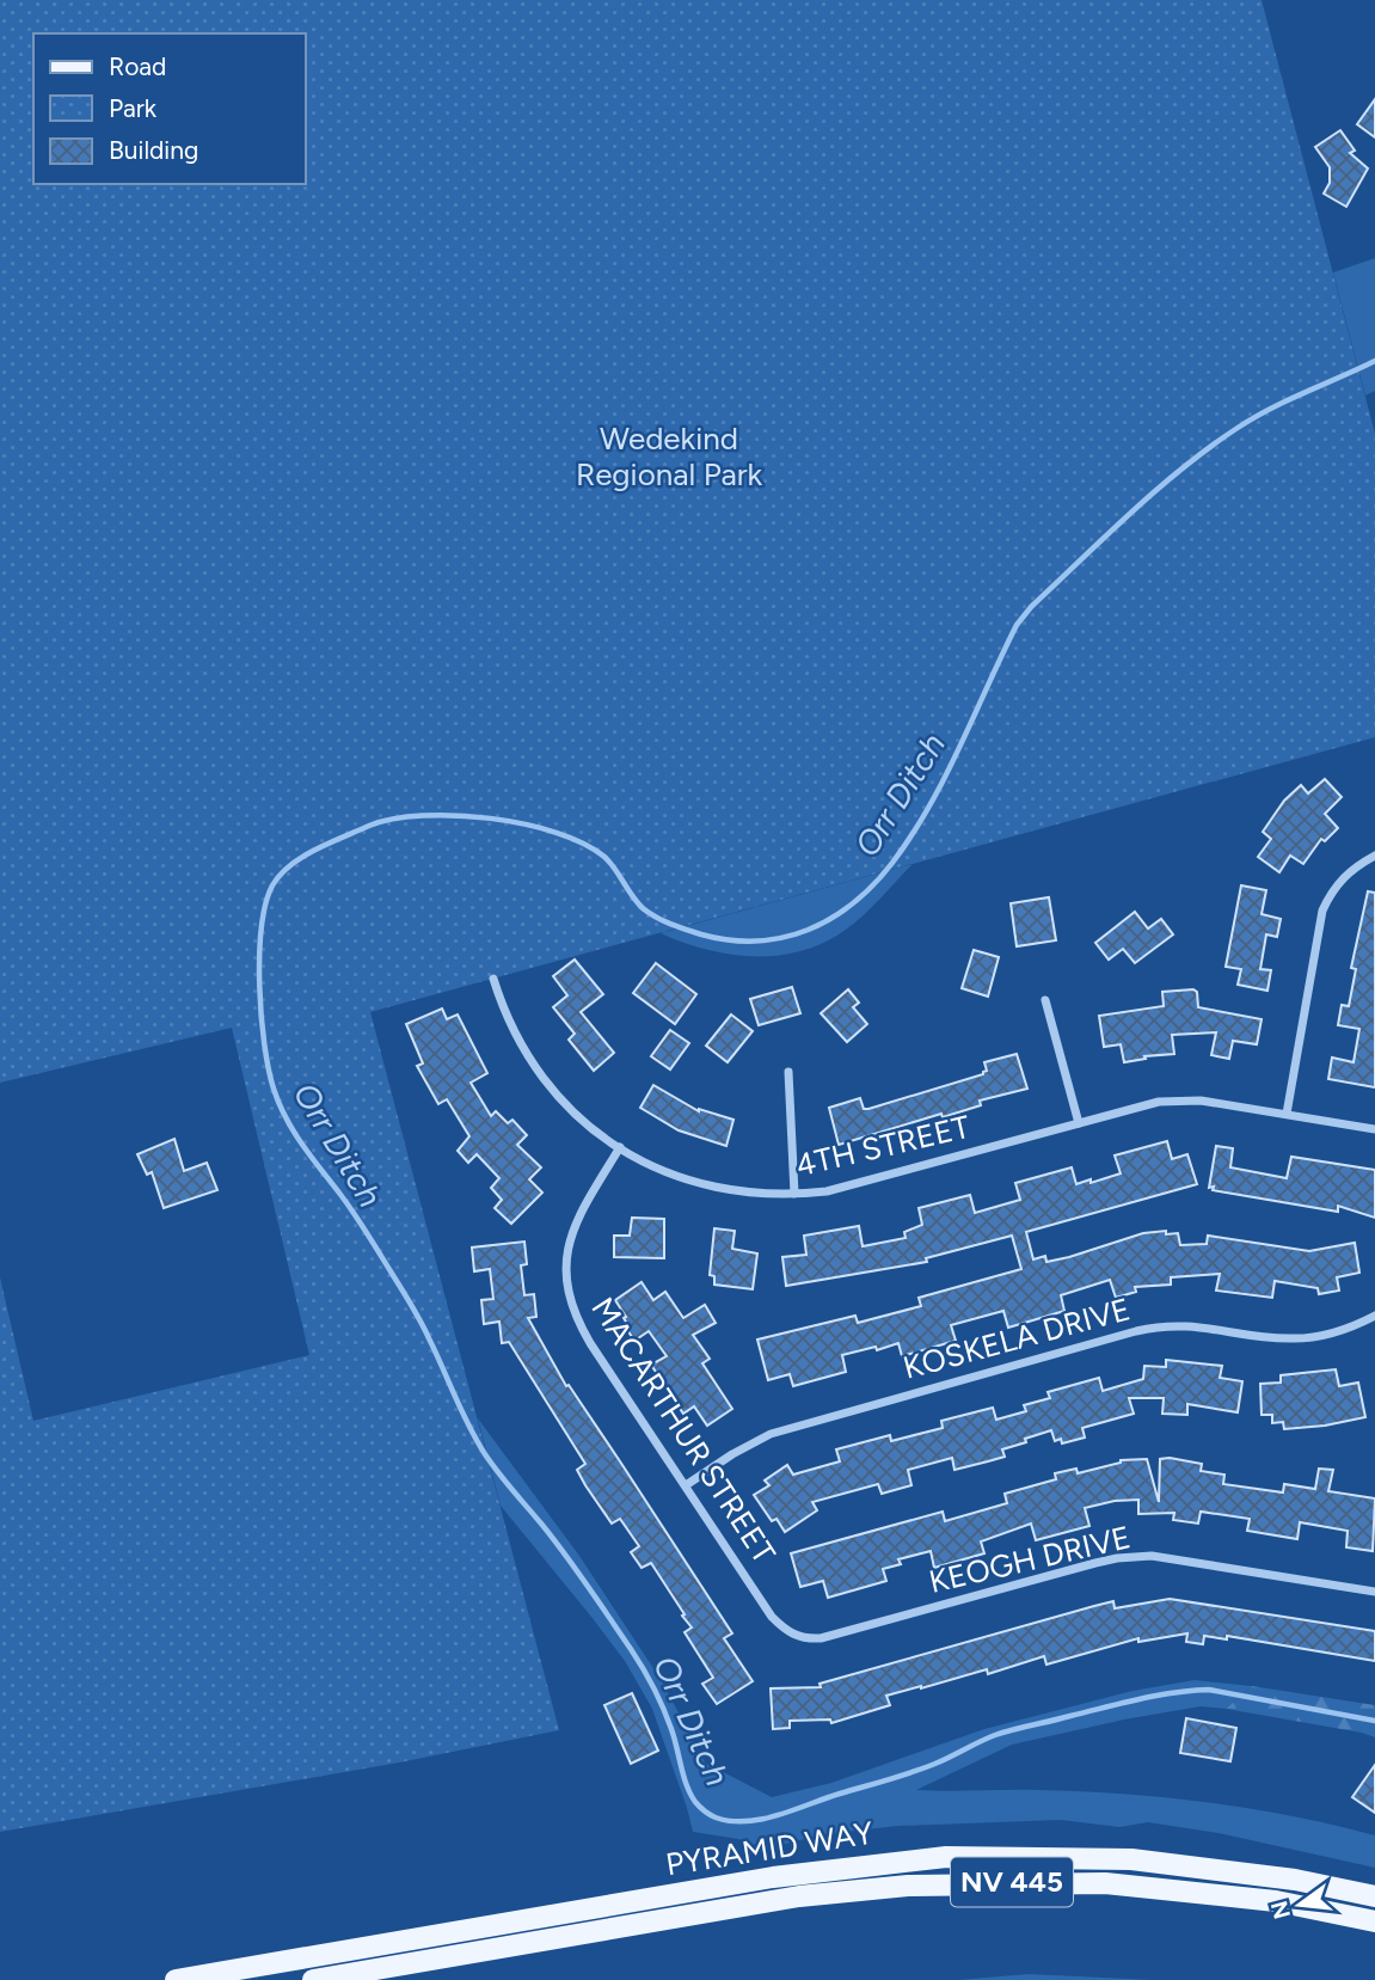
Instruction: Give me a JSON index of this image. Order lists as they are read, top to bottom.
{
  "streets": {
    "main road": ["PYRAMID WAY", "NV 445"],
    "street": [
      "4TH STREET",
      "KOSKELA DRIVE",
      "MACARTHUR STREET",
      "KEOGH DRIVE"
    ]
  },
  "crossings": [
    ["4TH STREET", "MACARTHUR STREET"],
    ["KOSKELA DRIVE", "MACARTHUR STREET"],
    ["MACARTHUR STREET", "KEOGH DRIVE"]
  ],
  "water": ["Orr Ditch"],
  "parks": ["Wedekind Regional Park"],
  "legend": ["Road", "Park", "Building"],
  "north": "left"
}
